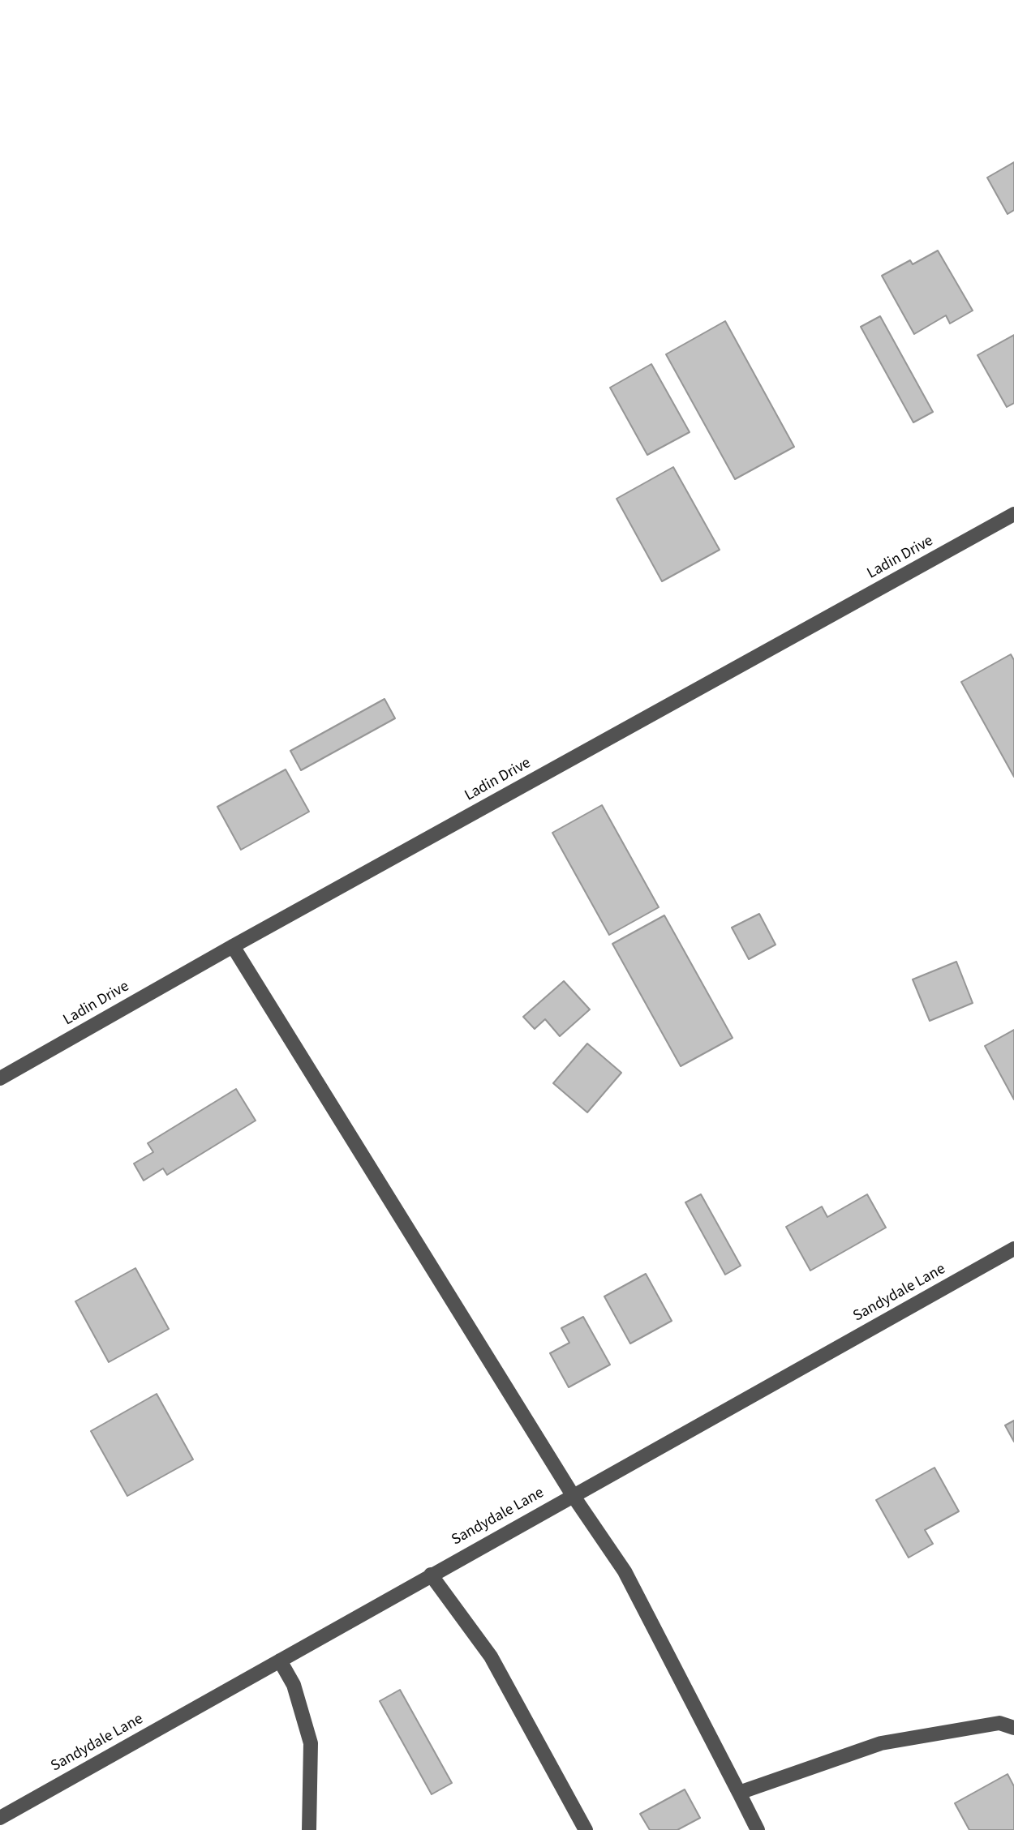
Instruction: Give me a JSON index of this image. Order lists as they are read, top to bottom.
{
  "streets": {
    "street": ["Ladin Drive", "Sandydale Lane"]
  }
}
